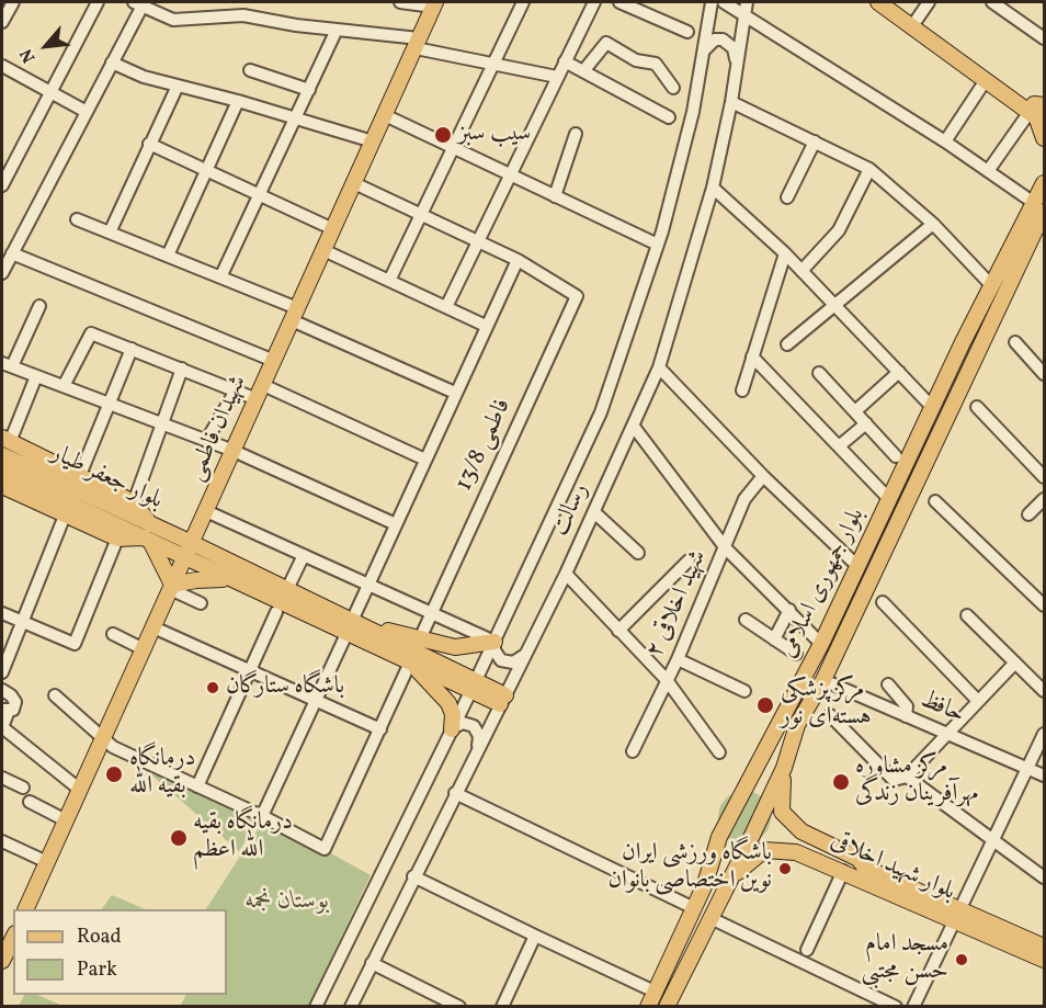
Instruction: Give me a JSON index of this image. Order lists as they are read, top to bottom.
{
  "streets": {
    "main road": [
      "شهیدان فاطمی",
      "بلوار جعفر طیار",
      "بلوار جمهوری اسلامی",
      "بلوار شهید اخلاقی"
    ],
    "street": [
      "فاطمی 13/8",
      "رسالت",
      "شهید اخلاقی ۲",
      "حافظ"
    ]
  },
  "crossings": [
    ["شهیدان فاطمی", "بلوار جعفر طیار"],
    ["بلوار جمهوری اسلامی", "حافظ"],
    ["بلوار جمهوری اسلامی", "بلوار شهید اخلاقی"]
  ],
  "parks": ["بوستان نجمه"],
  "places": [
    "سیب سبز",
    "باشگاه ستارگان",
    "مرکز پزشکی هسته‌ای نور",
    "درمانگاه بقیه الله",
    "مرکز مشاوره مهرآفرینان زندگی",
    "درمانگاه بقیه الله اعظم",
    "باشگاه ورزشی ایران نوین اختصاصی بانوان",
    "مسجد امام حسن مجتبی"
  ],
  "legend": ["Road", "Park"],
  "north": "bottom left"
}
